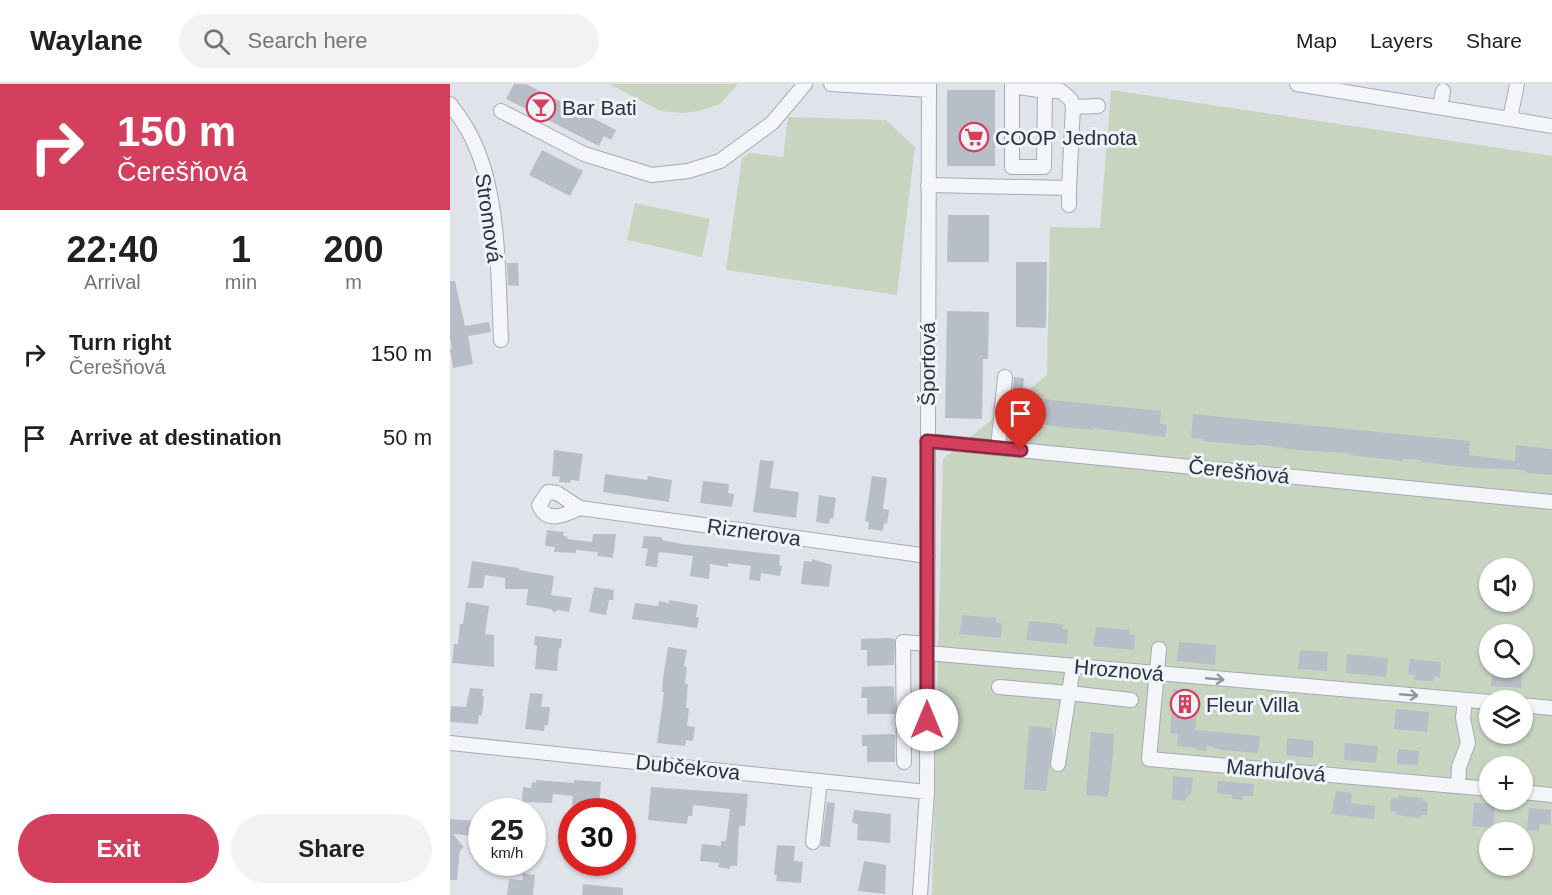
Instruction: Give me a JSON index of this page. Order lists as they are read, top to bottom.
{
  "streets": {
    "street": [
      "Stromová",
      "Športová",
      "Čerešňová",
      "Riznerova",
      "Hroznová",
      "Dubčekova",
      "Marhuľová"
    ]
  },
  "crossings": [
    ["Športová", "Čerešňová"],
    ["Športová", "Riznerova"],
    ["Športová", "Hroznová"],
    ["Športová", "Dubčekova"],
    ["Hroznová", "Marhuľová"]
  ],
  "one_way": ["Hroznová"],
  "places": {
    "bar": ["Bar Bati"],
    "supermarket": ["COOP Jednota"],
    "building": ["Fleur Villa"]
  },
  "page": {
    "header": "Waylane",
    "search": "Search here",
    "nav": ["Map", "Layers", "Share"],
    "turn": ["150 m", "Čerešňová"],
    "eta": [
      "22:40",
      "Arrival",
      "1",
      "min",
      "200",
      "m"
    ],
    "list": [
      {
        "name": "Turn right",
        "note": "Čerešňová",
        "value": "150 m"
      },
      {
        "name": "Arrive at destination",
        "value": "50 m"
      }
    ],
    "map_buttons": ["+", "−"],
    "speed": "25 km/h",
    "limit": "30",
    "buttons": ["Exit", "Share"]
  }
}
